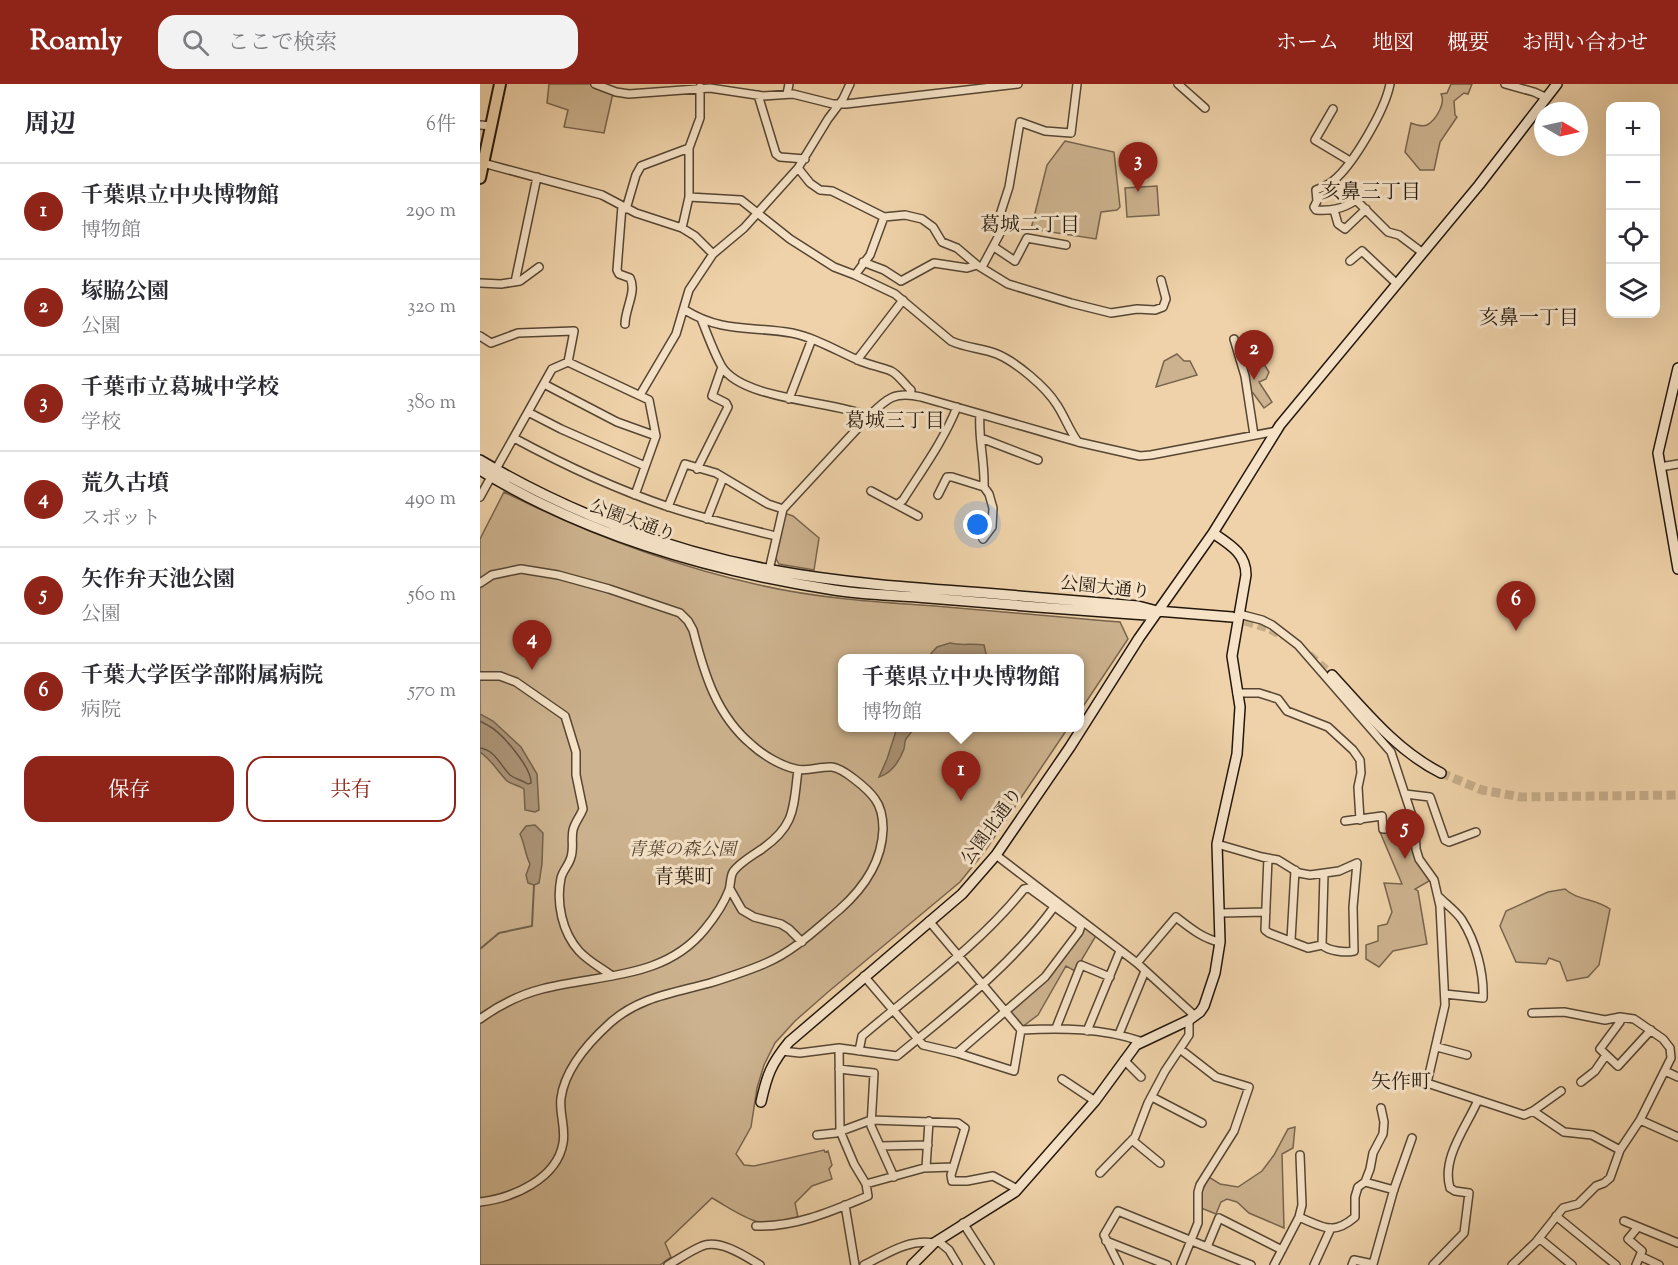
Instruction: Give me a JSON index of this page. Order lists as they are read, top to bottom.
{
  "streets": {
    "street": ["公園大通り", "公園北通り"]
  },
  "crossings": [
    ["公園大通り", "公園北通り"]
  ],
  "districts": [
    "亥鼻三丁目",
    "葛城二丁目",
    "亥鼻一丁目",
    "葛城三丁目",
    "青葉町",
    "矢作町"
  ],
  "parks": ["青葉の森公園"],
  "north": "right",
  "page": {
    "header": "Roamly",
    "search": "ここで検索",
    "nav": [
      "ホーム",
      "地図",
      "概要",
      "お問い合わせ"
    ],
    "heading": ["周辺", "6件"],
    "map_buttons": ["+", "−"],
    "pins": [
      "3",
      "2",
      "6",
      "4",
      "1",
      "5"
    ],
    "list": [
      {
        "mark": "1",
        "name": "千葉県立中央博物館",
        "note": "博物館",
        "value": "290 m"
      },
      {
        "mark": "2",
        "name": "塚脇公園",
        "note": "公園",
        "value": "320 m"
      },
      {
        "mark": "3",
        "name": "千葉市立葛城中学校",
        "note": "学校",
        "value": "380 m"
      },
      {
        "mark": "4",
        "name": "荒久古墳",
        "note": "スポット",
        "value": "490 m"
      },
      {
        "mark": "5",
        "name": "矢作弁天池公園",
        "note": "公園",
        "value": "560 m"
      },
      {
        "mark": "6",
        "name": "千葉大学医学部附属病院",
        "note": "病院",
        "value": "570 m"
      }
    ],
    "popup": ["千葉県立中央博物館", "博物館"],
    "buttons": ["保存", "共有"]
  }
}
